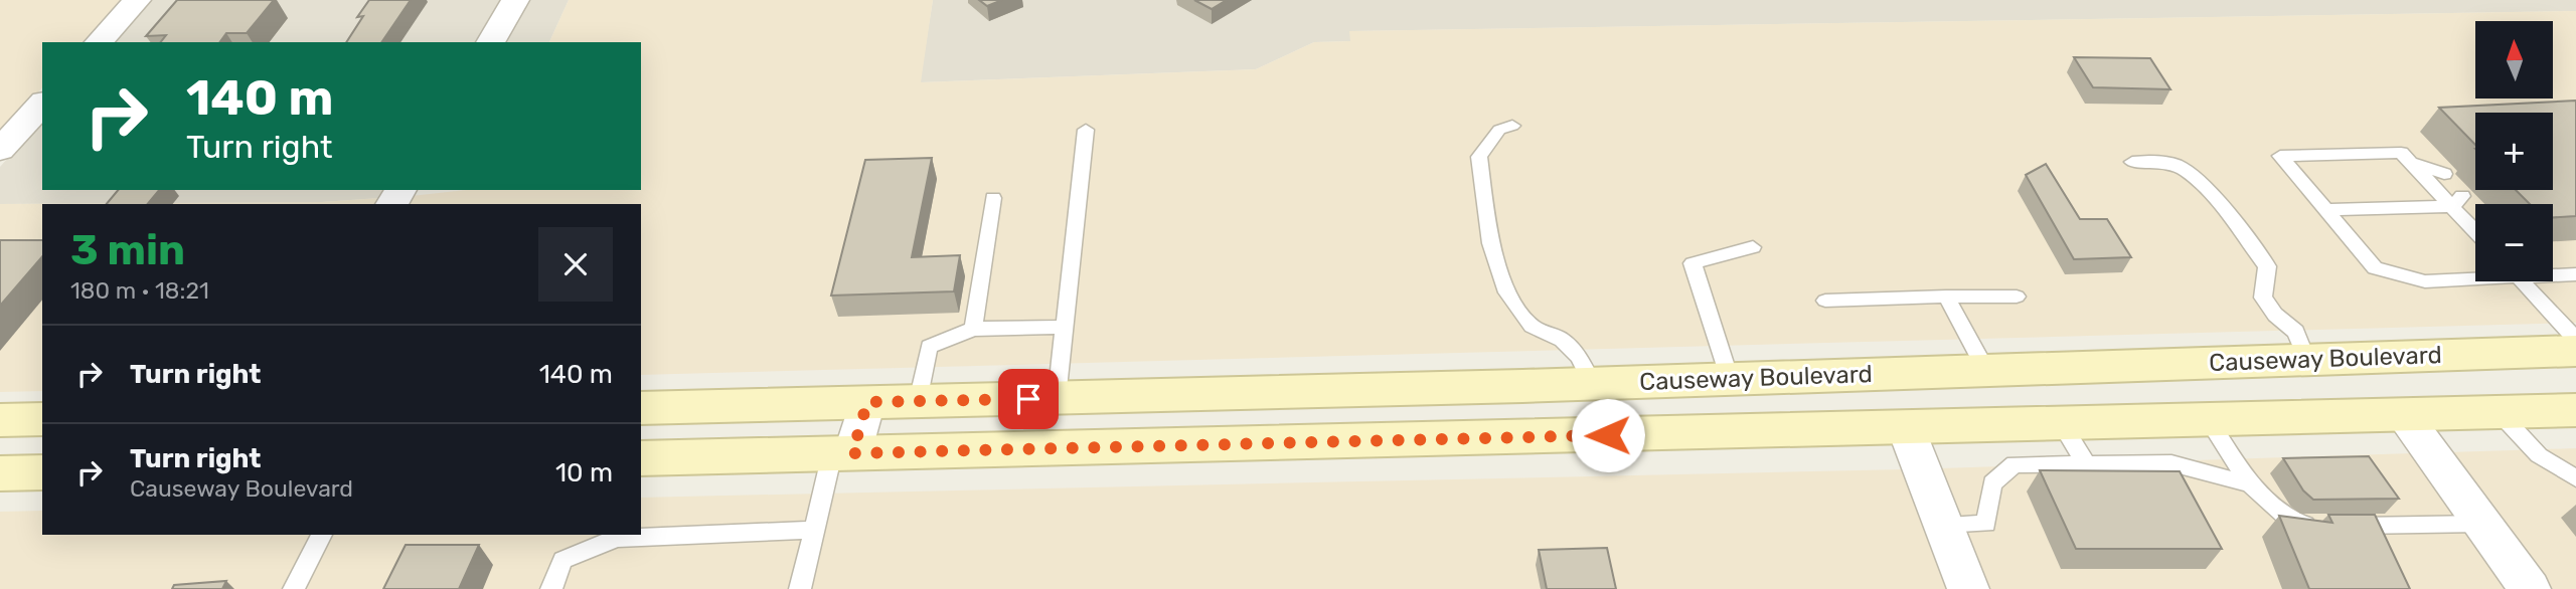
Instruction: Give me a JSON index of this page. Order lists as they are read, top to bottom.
{
  "streets": {
    "main road": ["Causeway Boulevard"]
  },
  "north": "top",
  "page": {
    "map_buttons": ["+", "−"],
    "turn": ["140 m", "Turn right"],
    "heading": ["3 min", "180 m · 18:21"],
    "list": [
      {
        "name": "Turn right",
        "value": "140 m"
      },
      {
        "name": "Turn right",
        "note": "Causeway Boulevard",
        "value": "10 m"
      }
    ]
  }
}
